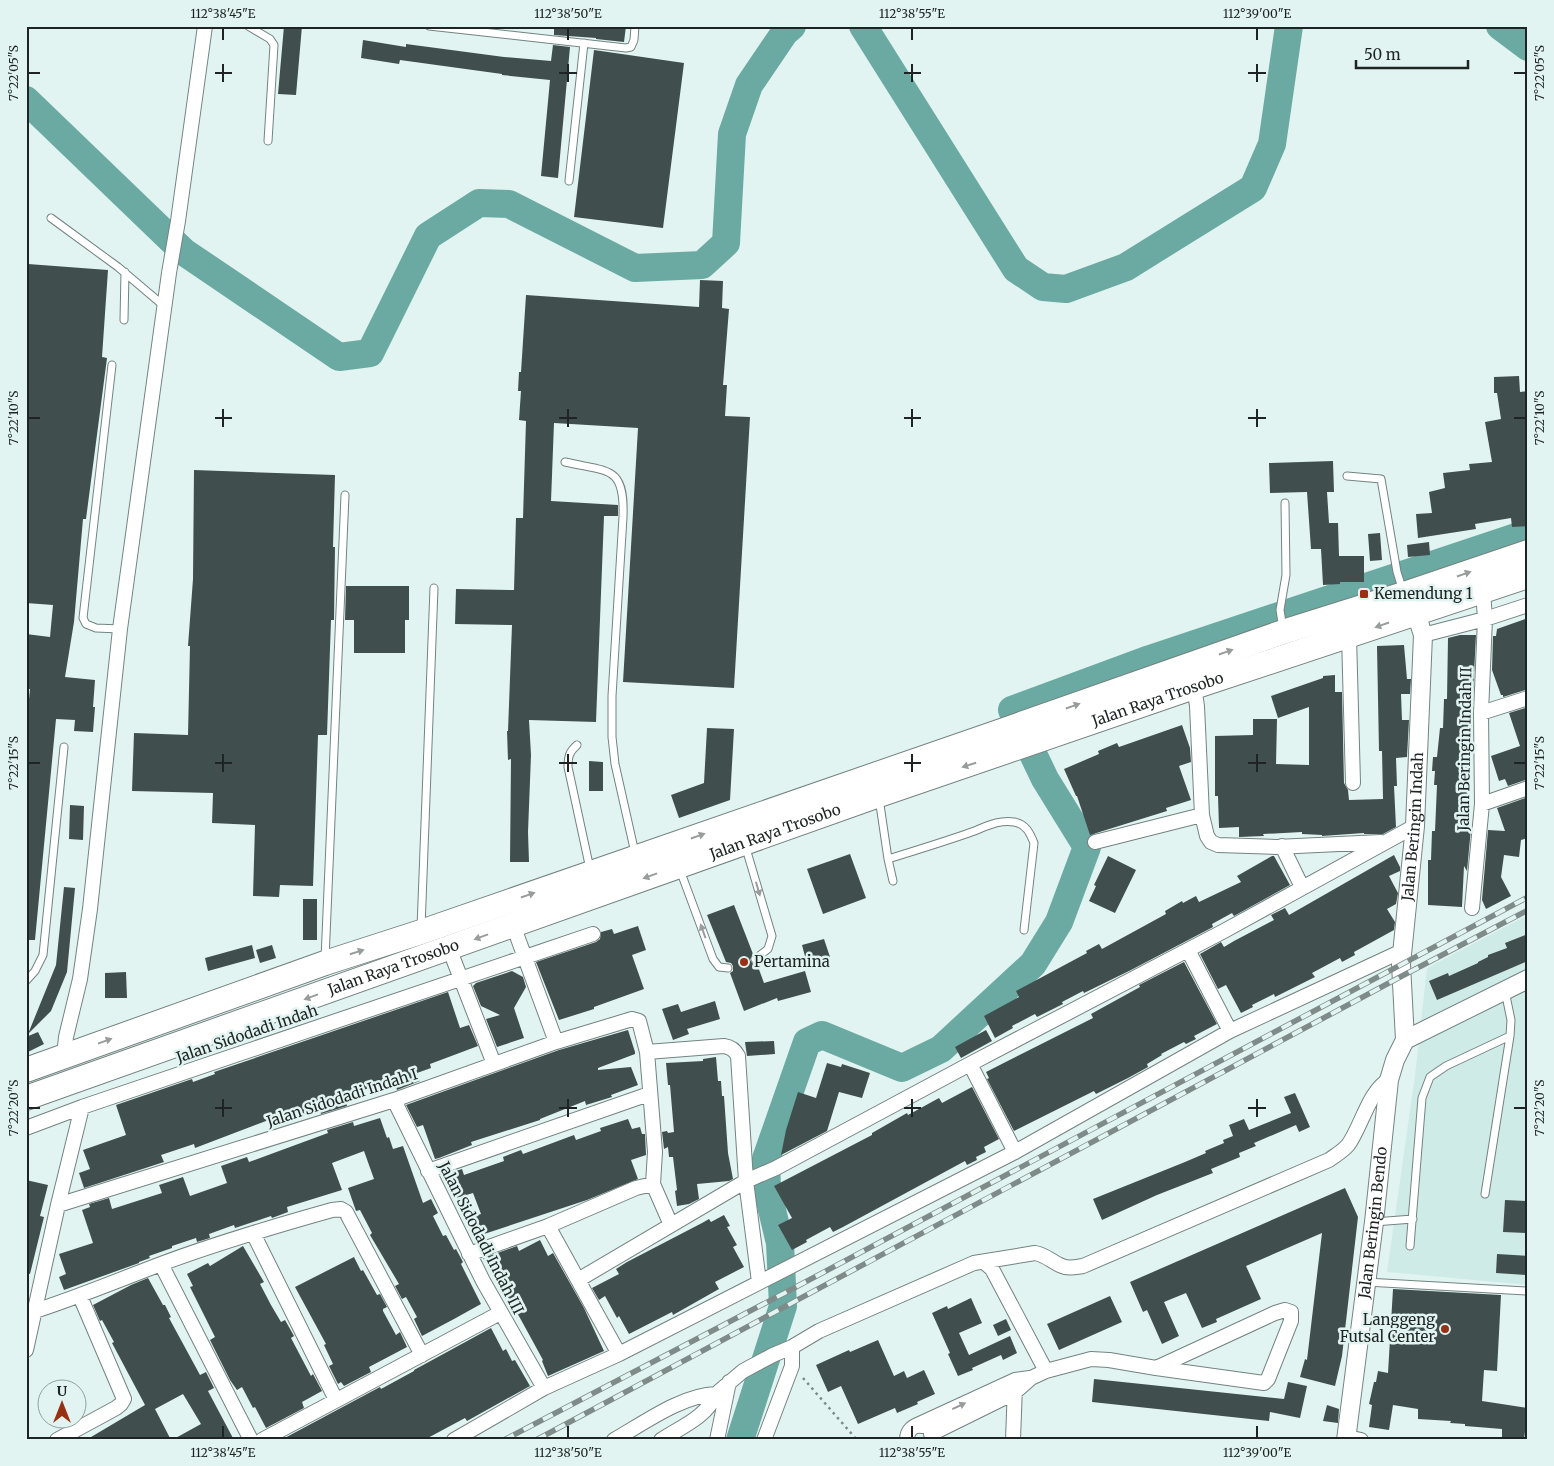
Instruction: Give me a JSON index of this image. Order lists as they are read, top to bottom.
{
  "streets": {
    "highway": ["Jalan Raya Trosobo"],
    "street": [
      "Jalan Beringin Indah II",
      "Jalan Beringin Indah",
      "Jalan Sidodadi Indah",
      "Jalan Sidodadi Indah I",
      "Jalan Beringin Bendo",
      "Jalan Sidodadi Indah III"
    ]
  },
  "crossings": [
    ["Jalan Raya Trosobo", "Jalan Beringin Indah II"],
    ["Jalan Raya Trosobo", "Jalan Beringin Indah"],
    ["Jalan Beringin Indah", "Jalan Beringin Bendo"],
    ["Jalan Sidodadi Indah I", "Jalan Sidodadi Indah III"]
  ],
  "places": {
    "transit": ["Kemendung 1"],
    "other": ["Pertamina", "Langgeng Futsal Center"]
  },
  "scale_bar": "50 m",
  "north": "top",
  "coordinates": [
    "112°38'45\"E",
    "112°38'50\"E",
    "112°38'55\"E",
    "112°39'00\"E",
    "7°22'05\"S",
    "7°22'10\"S",
    "7°22'15\"S",
    "7°22'20\"S"
  ]
}
